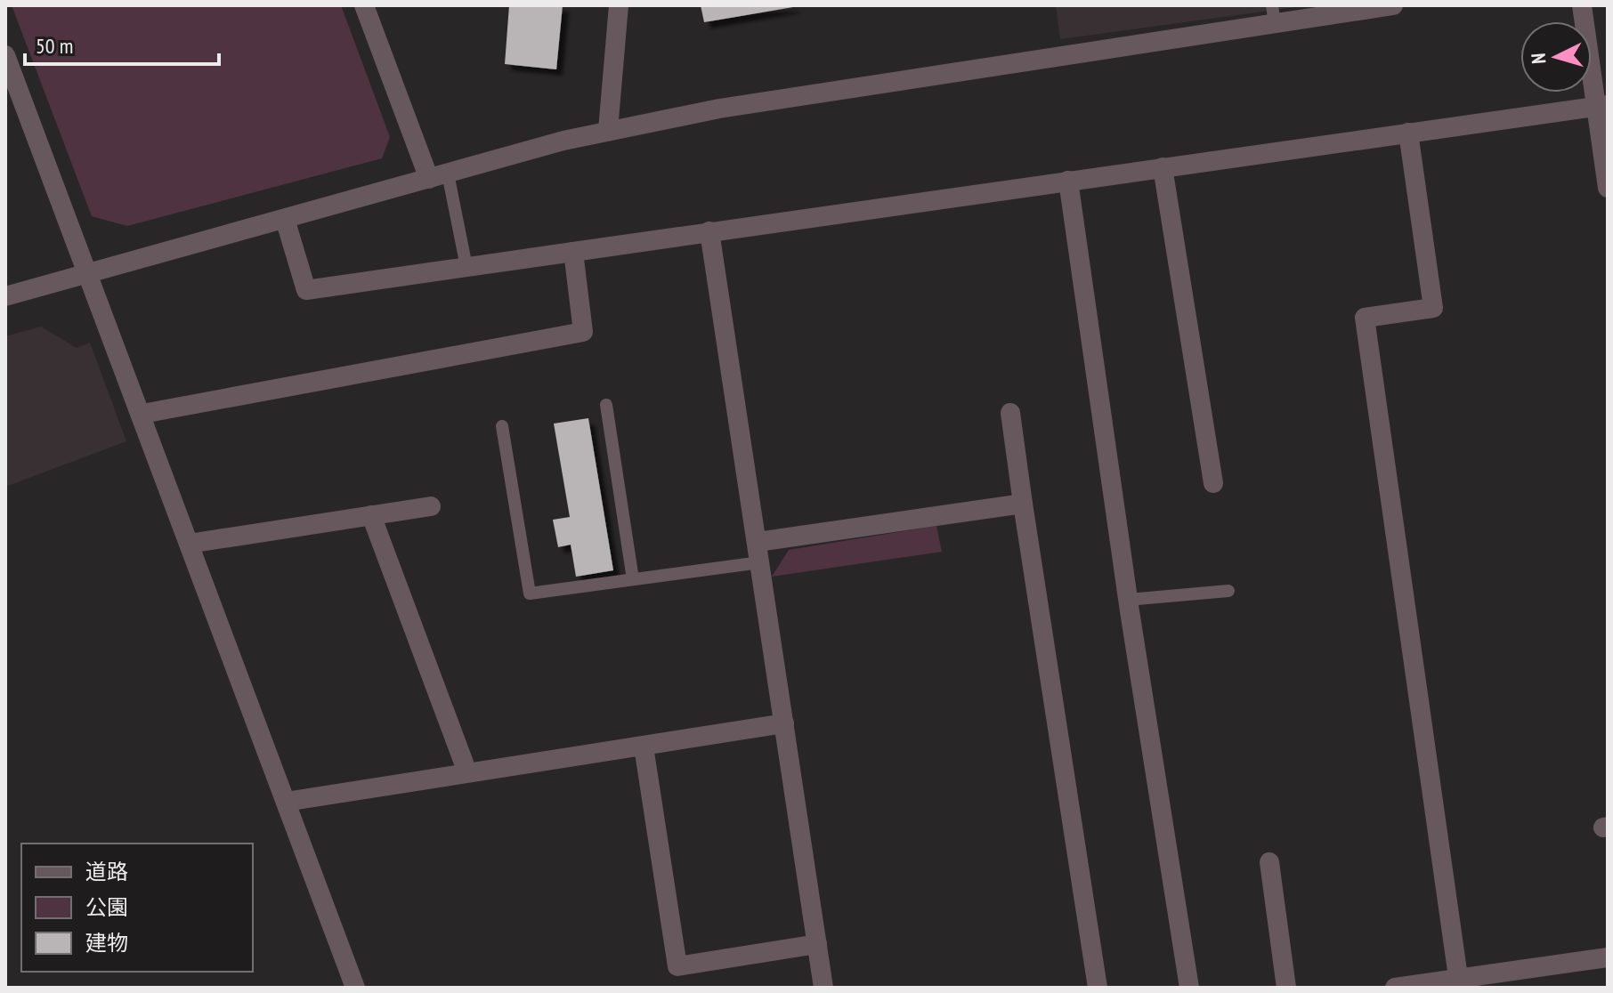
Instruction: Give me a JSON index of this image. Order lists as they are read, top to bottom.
{
  "legend": ["道路", "公園", "建物"],
  "scale_bar": "50 m",
  "north": "left"
}
